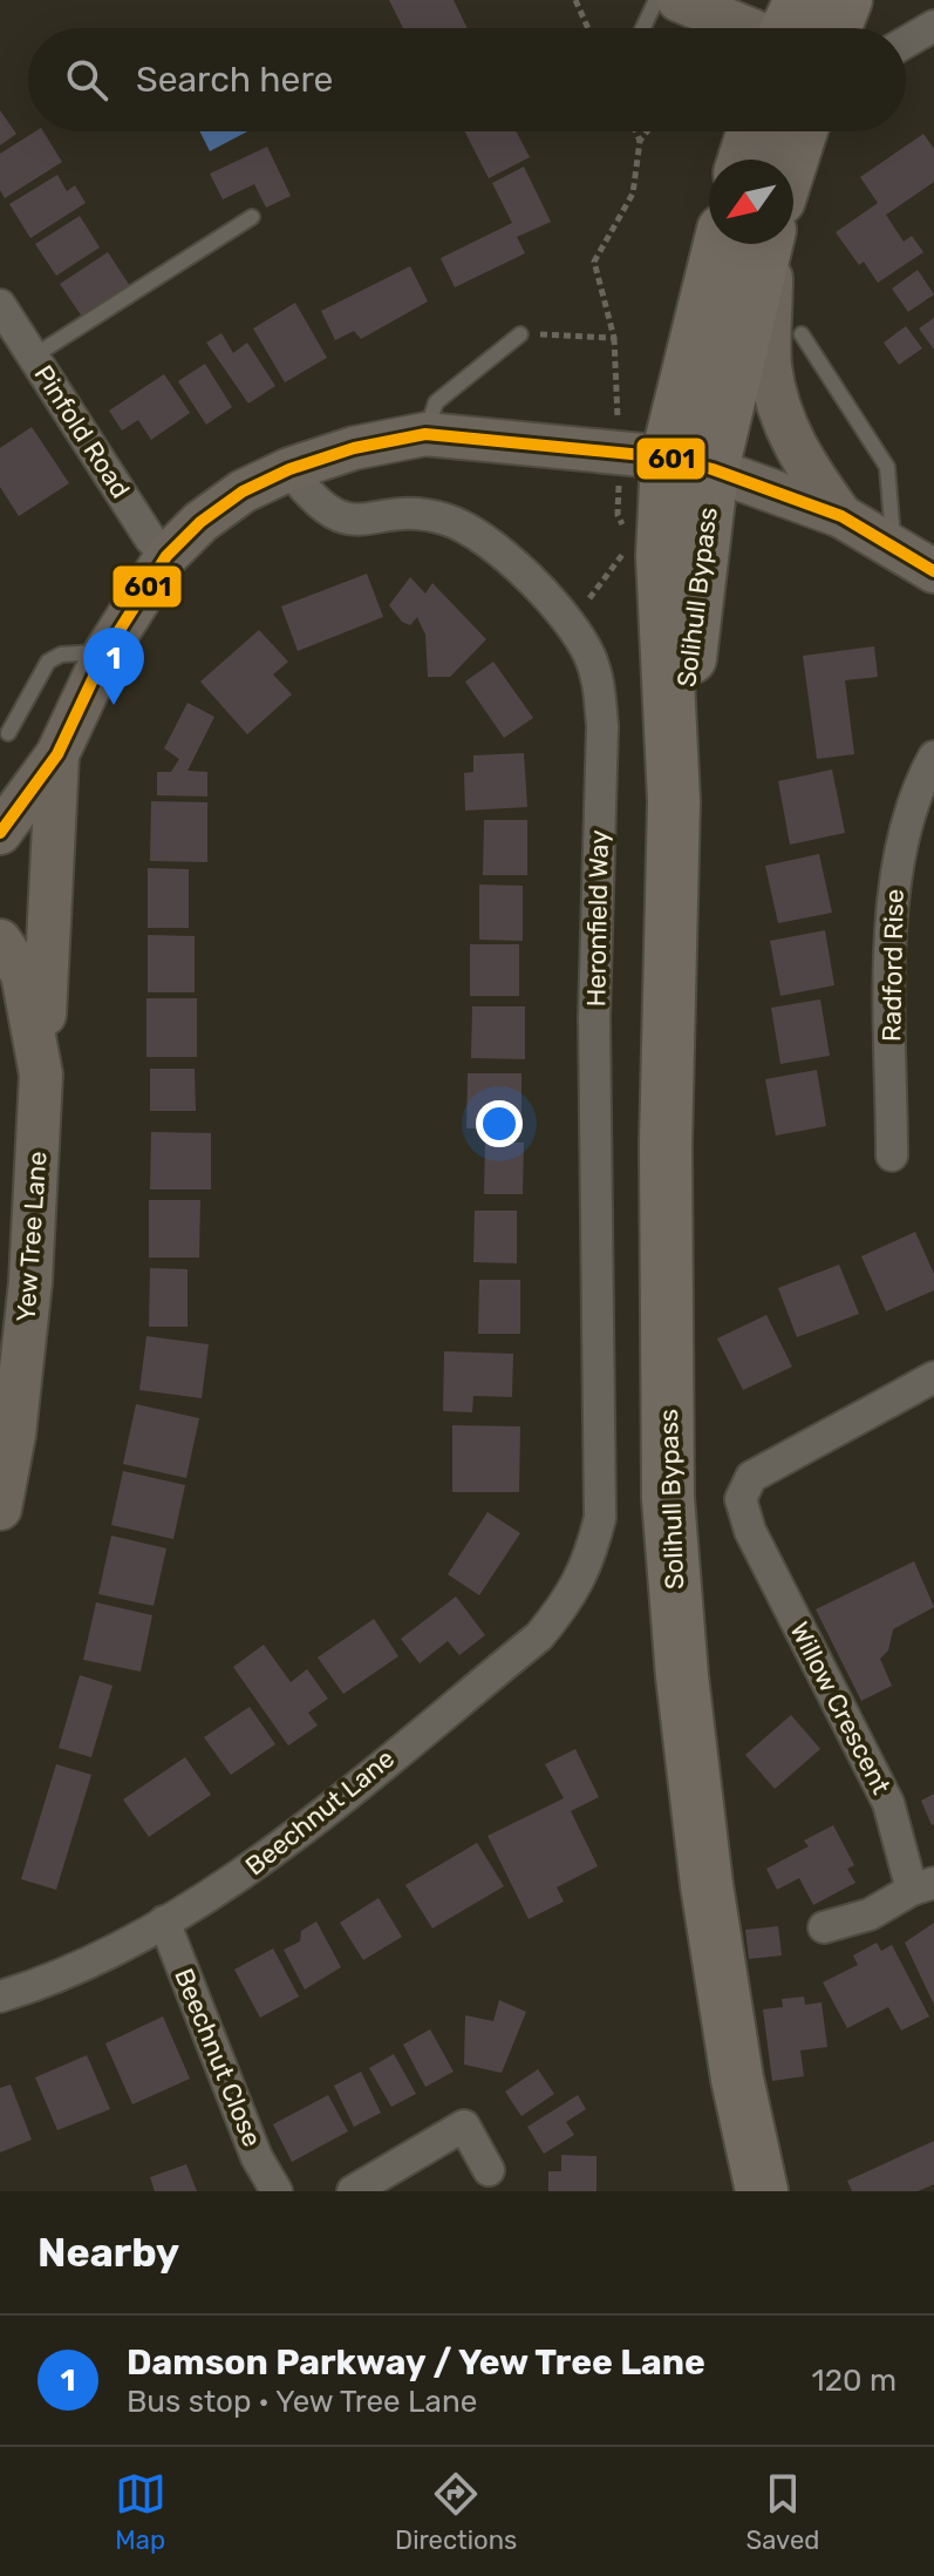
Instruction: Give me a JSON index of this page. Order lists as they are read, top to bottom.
{
  "streets": {
    "highway": ["Solihull Bypass"],
    "street": [
      "Pinfold Road",
      "Heronfield Way",
      "Radford Rise",
      "Yew Tree Lane",
      "Willow Crescent",
      "Beechnut Lane",
      "Beechnut Close"
    ]
  },
  "crossings": [
    ["Pinfold Road", "Yew Tree Lane"],
    ["Solihull Bypass", "Yew Tree Lane"],
    ["Heronfield Way", "Yew Tree Lane"],
    ["Heronfield Way", "Beechnut Lane"],
    ["Beechnut Lane", "Beechnut Close"]
  ],
  "lines": ["transit line 601"],
  "north": "bottom left",
  "page": {
    "search": "Search here",
    "pins": "1",
    "heading": "Nearby",
    "list": [
      {
        "mark": "1",
        "name": "Damson Parkway / Yew Tree Lane",
        "note": "Bus stop · Yew Tree Lane",
        "value": "120 m"
      }
    ],
    "nav": ["Map", "Directions", "Saved"]
  }
}
